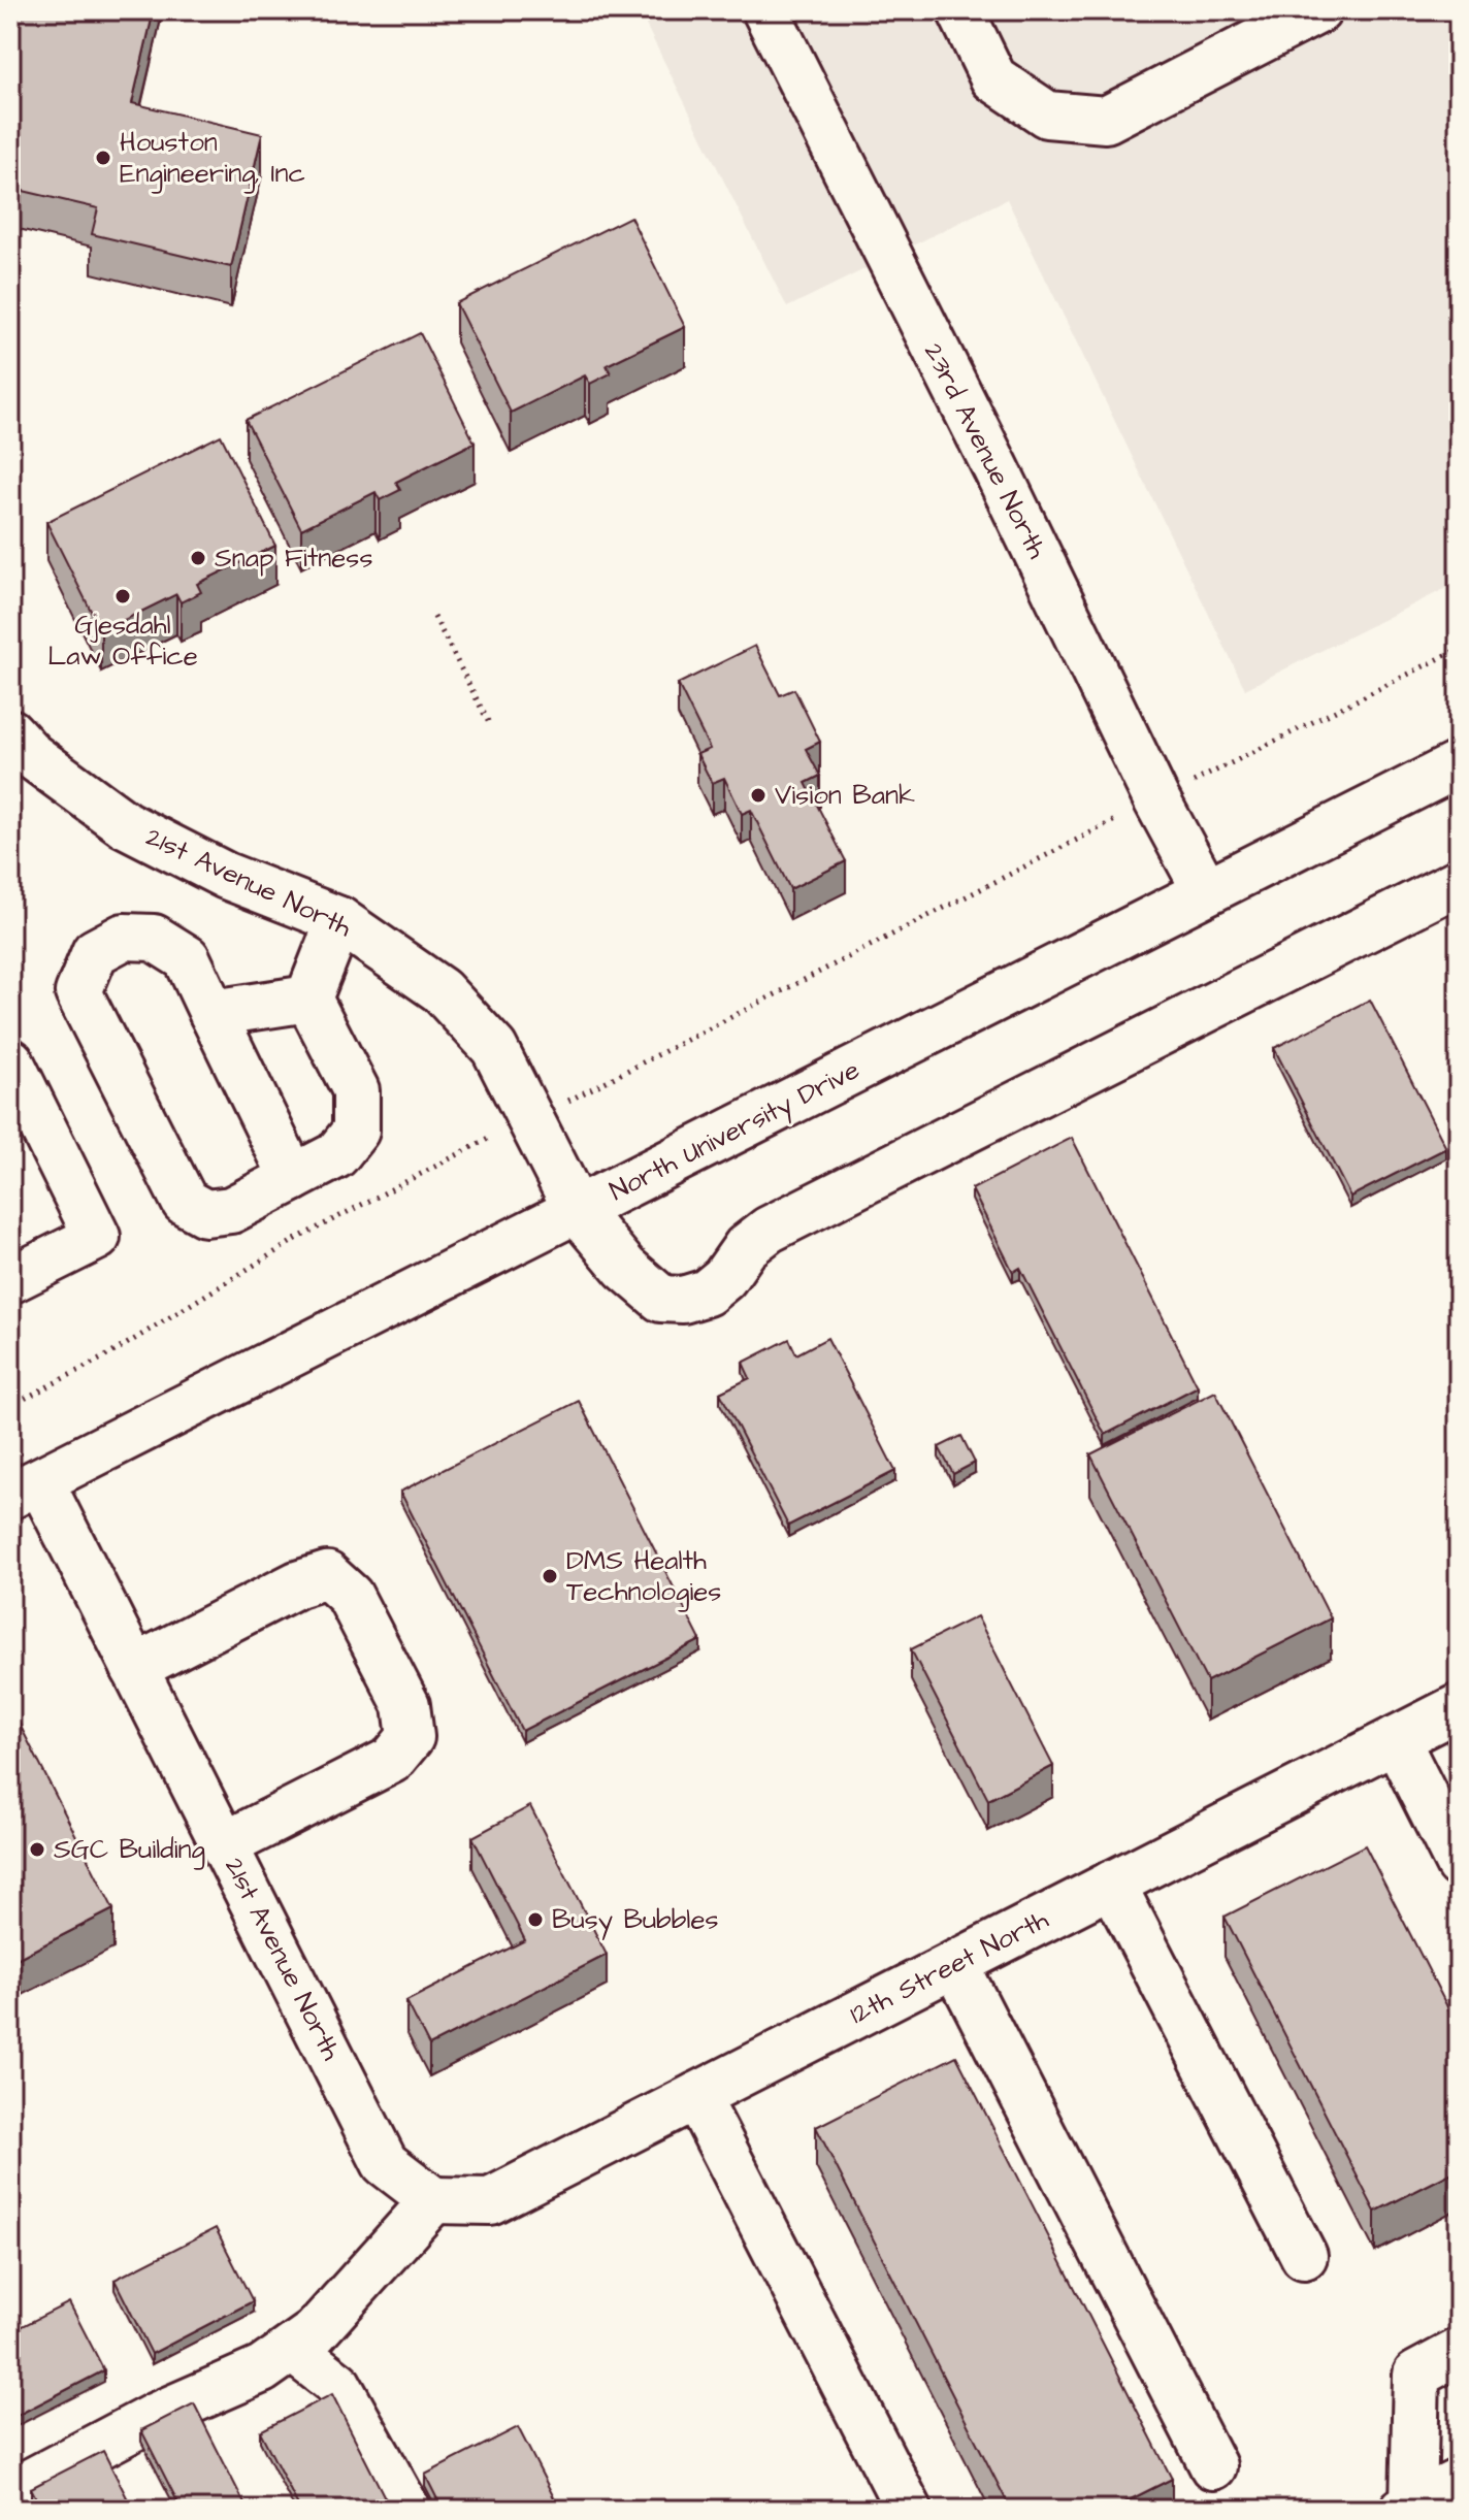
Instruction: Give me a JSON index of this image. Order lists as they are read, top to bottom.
{
  "streets": {
    "street": [
      "23rd Avenue North",
      "21st Avenue North",
      "North University Drive",
      "12th Street North"
    ]
  },
  "crossings": [
    ["23rd Avenue North", "North University Drive"],
    ["21st Avenue North", "North University Drive"],
    ["21st Avenue North", "12th Street North"]
  ],
  "places": [
    "Houston Engineering, Inc",
    "Snap Fitness",
    "Gjesdahl Law Office",
    "Vision Bank",
    "DMS Health Technologies",
    "SGC Building",
    "Busy Bubbles"
  ]
}
